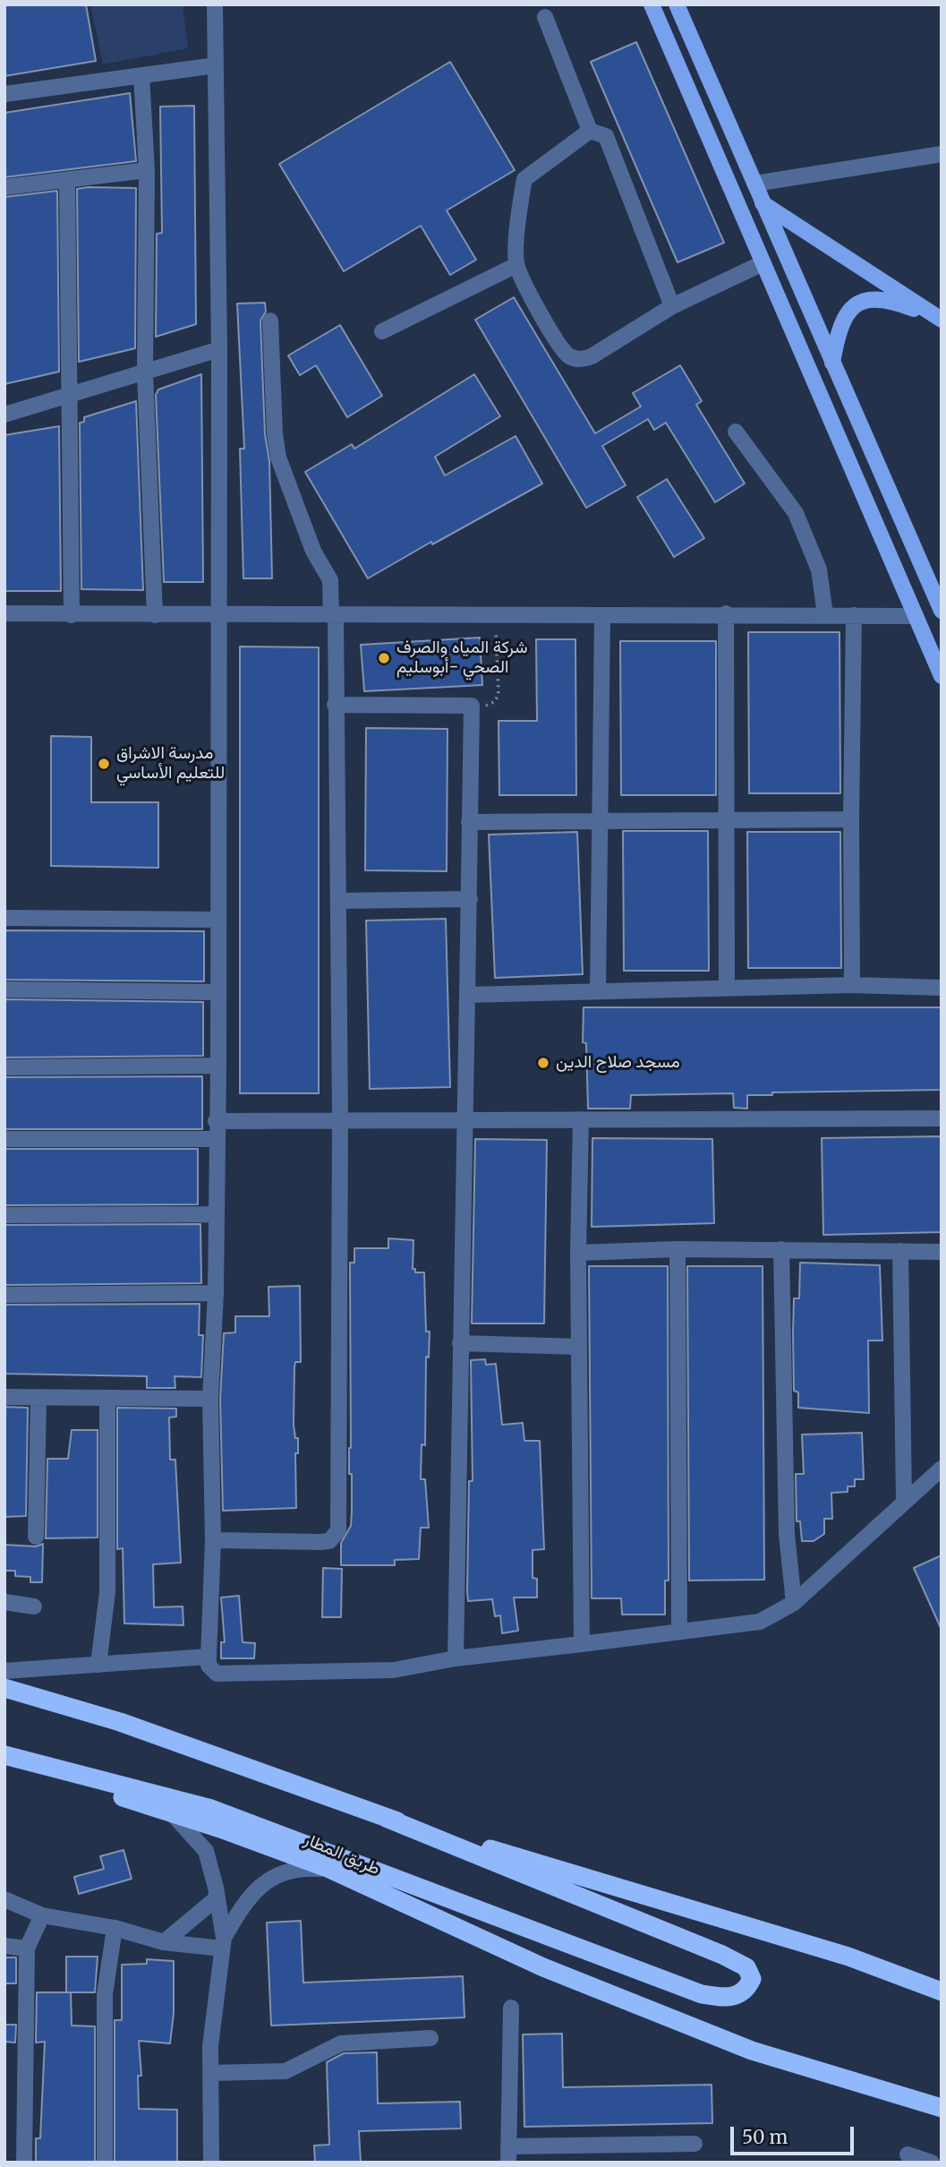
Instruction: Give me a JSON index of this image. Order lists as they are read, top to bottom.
{
  "streets": {
    "highway": ["طريق المطار"]
  },
  "places": ["شركة المياه والصرف الصحي -أبوسليم", "مدرسة الاشراق للتعليم الأساسي", "مسجد صلاح الدين"],
  "scale_bar": "50 m"
}
